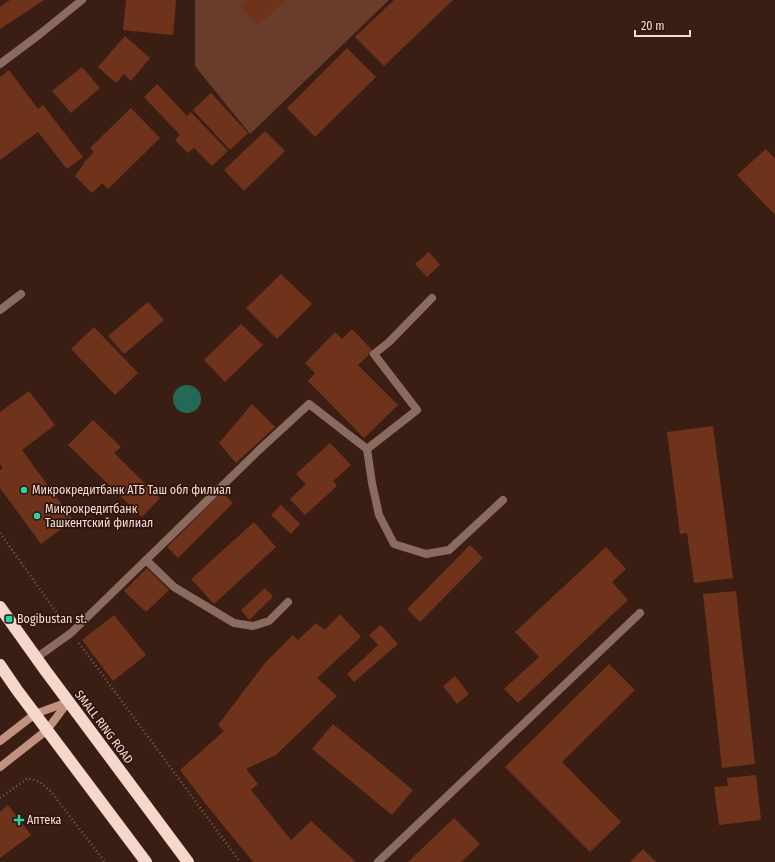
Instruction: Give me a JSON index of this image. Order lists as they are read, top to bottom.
{
  "streets": {
    "highway": ["SMALL RING ROAD"]
  },
  "places": {
    "other": ["Микрокредитбанк АТБ Таш обл филиал", "Микрокредитбанк Ташкентский филиал"],
    "transit": ["Bogibustan st."],
    "health": ["Аптека"]
  },
  "scale_bar": "20 m"
}
